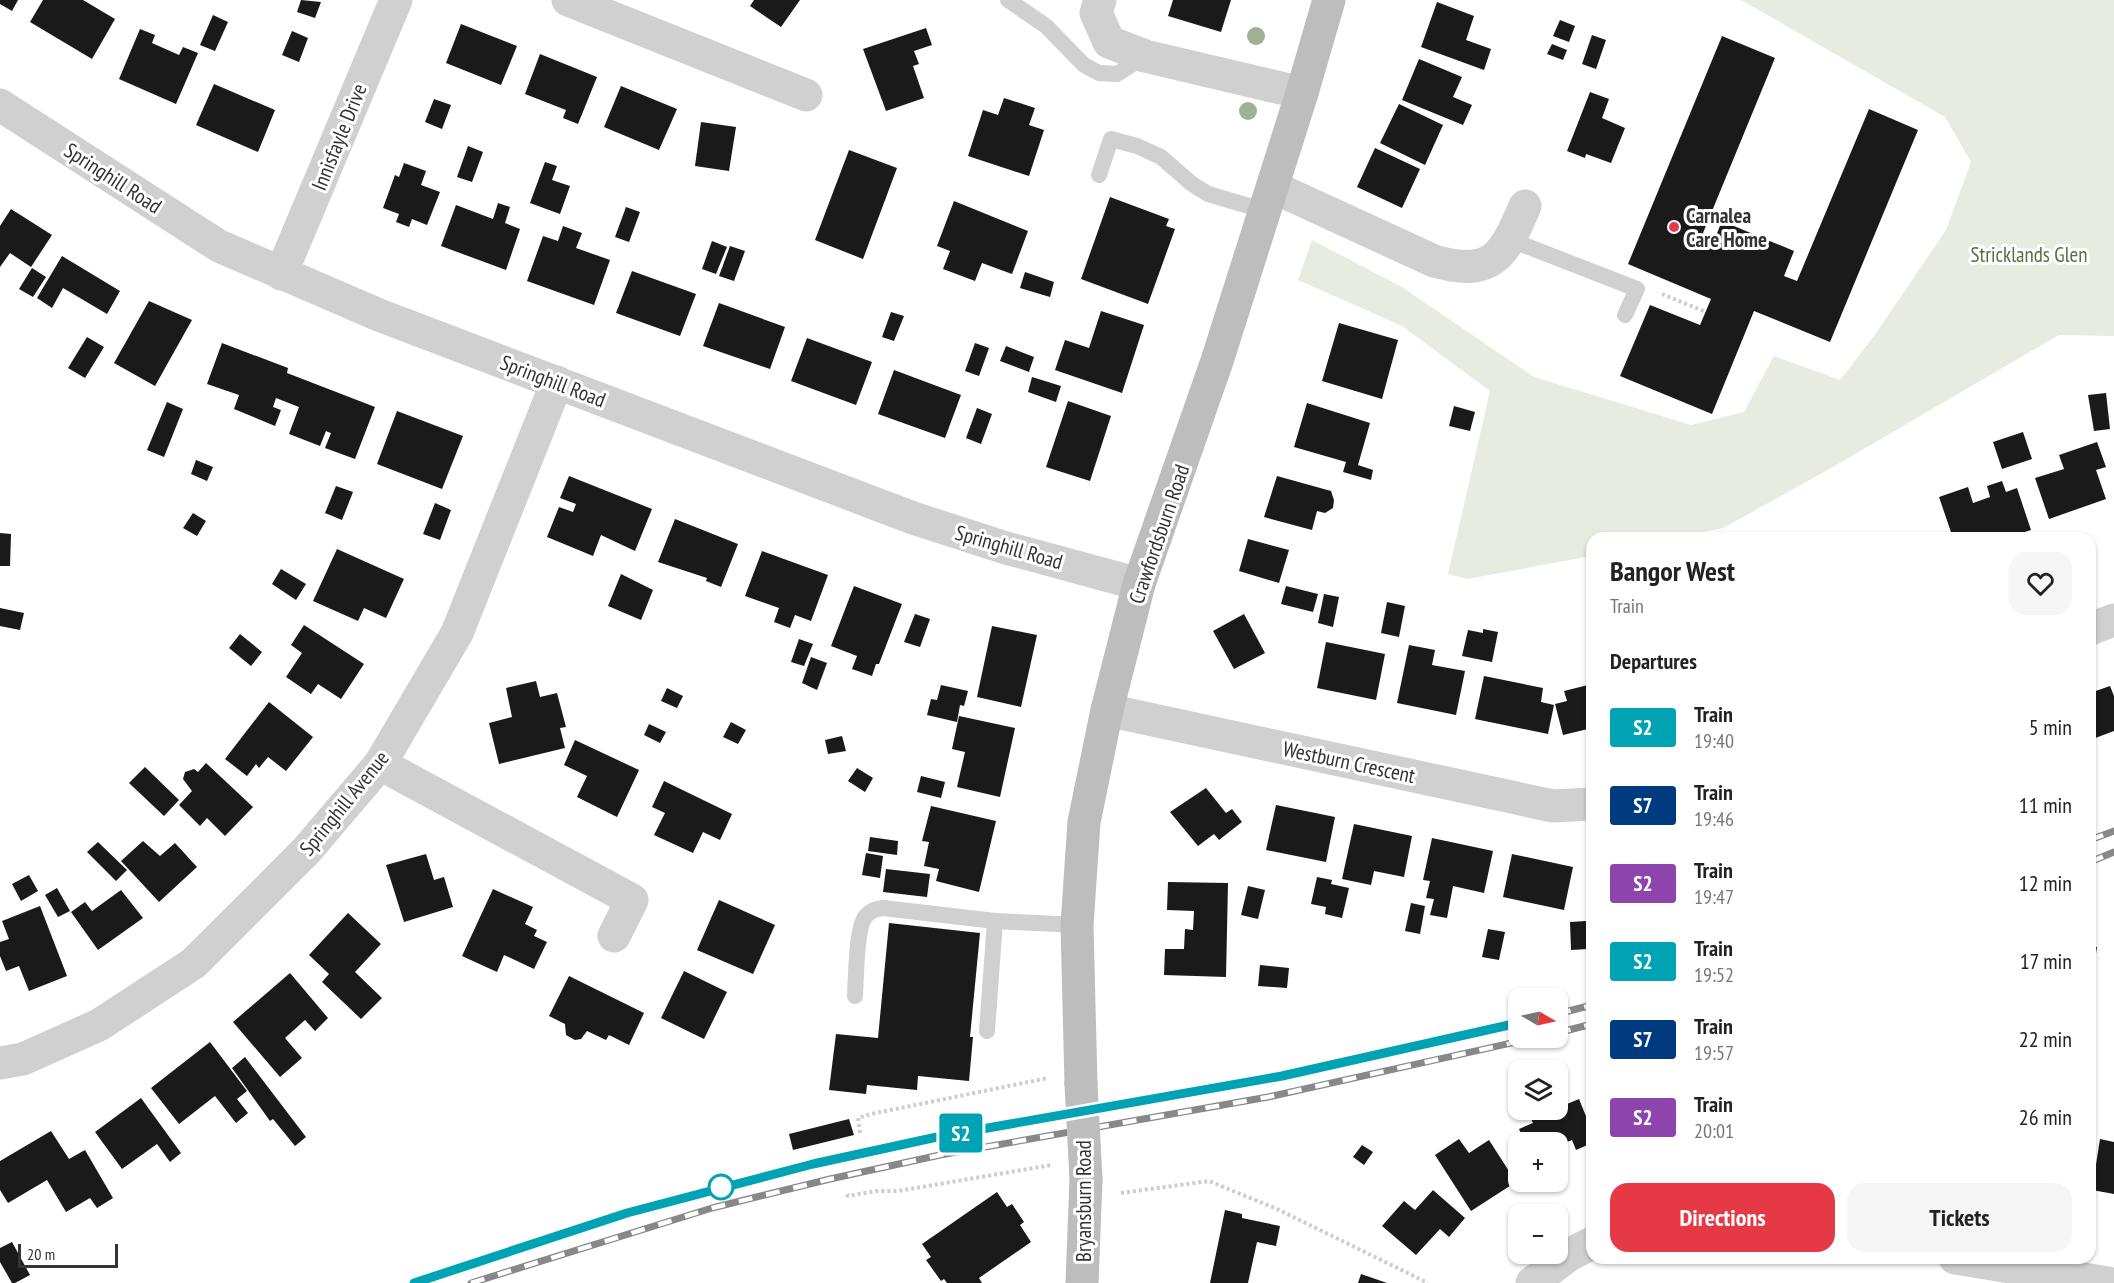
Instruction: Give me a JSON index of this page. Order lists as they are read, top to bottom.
{
  "streets": {
    "main road": ["Crawfordsburn Road", "Bryansburn Road"],
    "street": [
      "Innisfayle Drive",
      "Springhill Road",
      "Westburn Crescent",
      "Springhill Avenue"
    ]
  },
  "crossings": [
    ["Innisfayle Drive", "Springhill Road"],
    ["Springhill Road", "Crawfordsburn Road"],
    ["Springhill Road", "Springhill Avenue"],
    ["Crawfordsburn Road", "Westburn Crescent"],
    ["Crawfordsburn Road", "Bryansburn Road"]
  ],
  "parks": ["Stricklands Glen"],
  "places": ["Carnalea Care Home"],
  "scale_bar": "20 m",
  "north": "right",
  "page": {
    "on_map": "S2",
    "heading": [
      ["Bangor West", "Train"],
      "Departures"
    ],
    "list": [
      {
        "mark": "S2",
        "name": "Train",
        "note": "19:40",
        "value": "5 min"
      },
      {
        "mark": "S7",
        "name": "Train",
        "note": "19:46",
        "value": "11 min"
      },
      {
        "mark": "S2",
        "name": "Train",
        "note": "19:47",
        "value": "12 min"
      },
      {
        "mark": "S2",
        "name": "Train",
        "note": "19:52",
        "value": "17 min"
      },
      {
        "mark": "S7",
        "name": "Train",
        "note": "19:57",
        "value": "22 min"
      },
      {
        "mark": "S2",
        "name": "Train",
        "note": "20:01",
        "value": "26 min"
      }
    ],
    "map_buttons": ["+", "−"],
    "buttons": ["Directions", "Tickets"],
    "scale": "20 m"
  }
}
